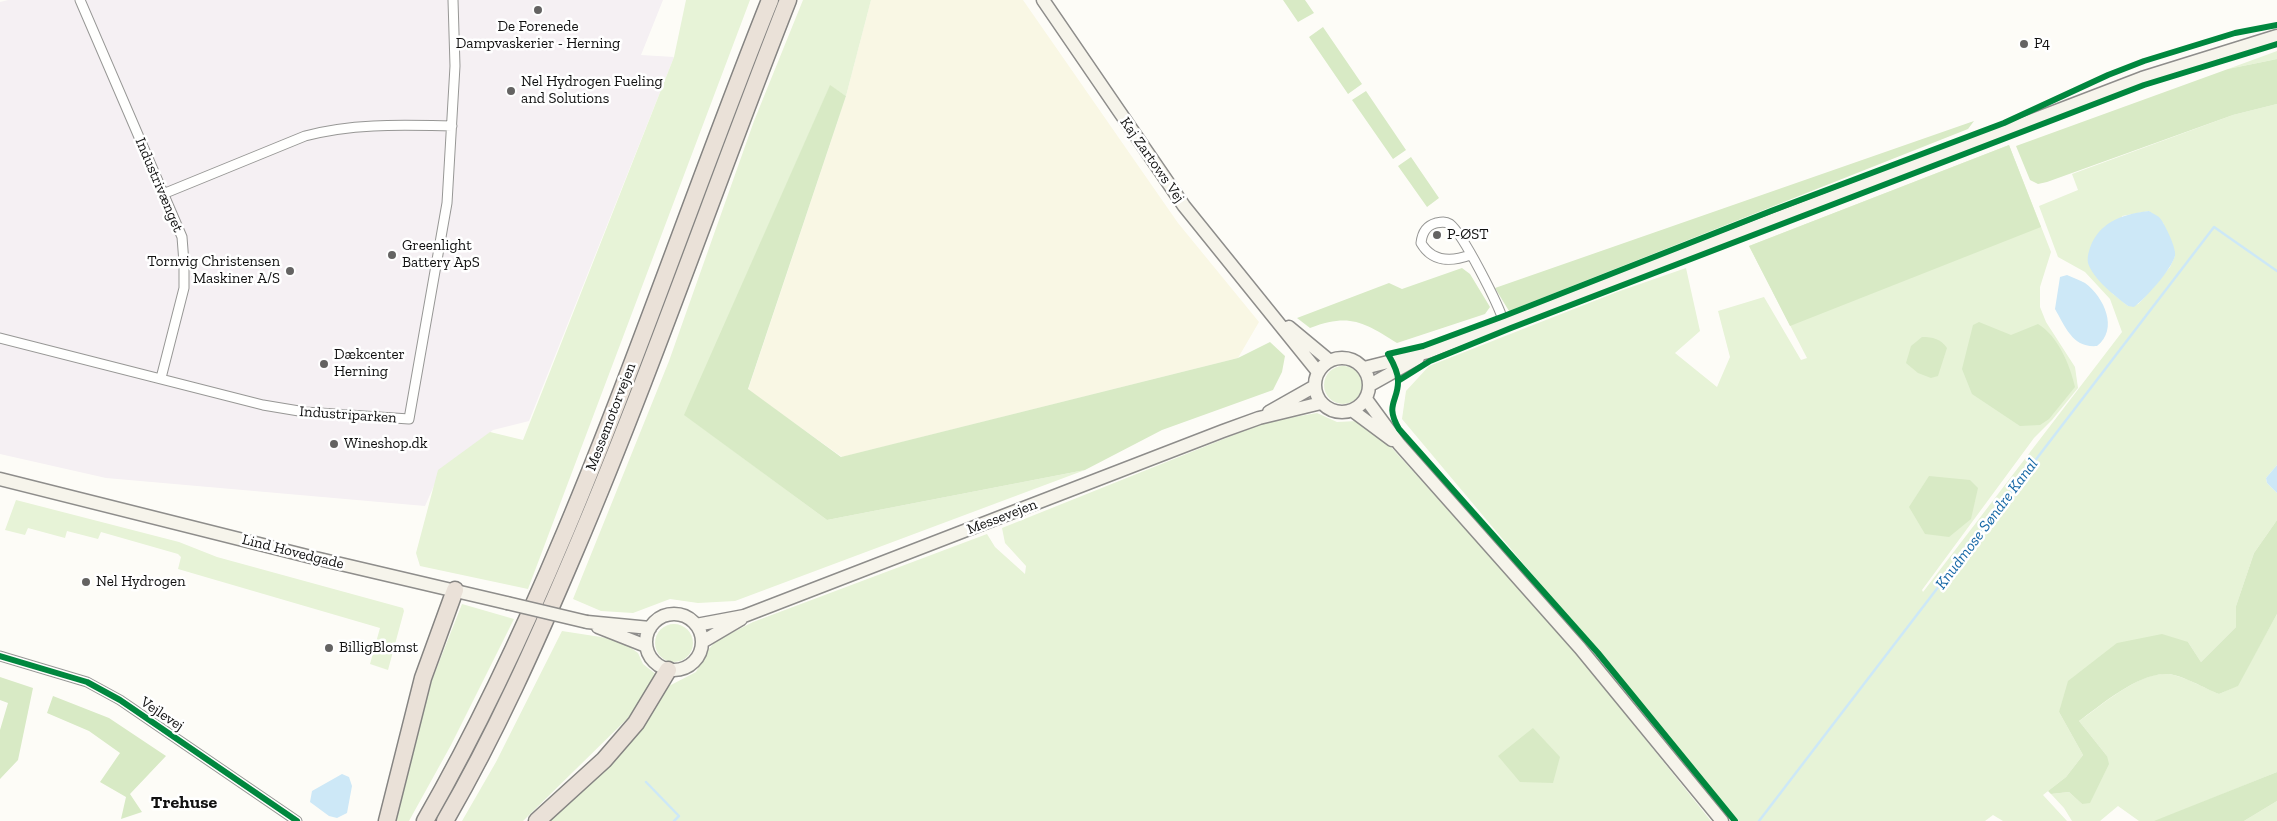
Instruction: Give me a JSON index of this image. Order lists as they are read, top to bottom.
{
  "streets": {
    "highway": ["Messemotorvejen"],
    "main road": ["Kaj Zartows Vej", "Messevejen", "Lind Hovedgade"],
    "street": ["Industrivænget", "Industriparken", "Vejlevej"]
  },
  "crossings": [
    ["Kaj Zartows Vej", "Messevejen"],
    ["Industrivænget", "Industriparken"],
    ["Messevejen", "Lind Hovedgade"]
  ],
  "districts": ["Trehuse"],
  "water": ["Knudmose Søndre Kanal"],
  "places": [
    "De Forenede Dampvaskerier - Herning",
    "P4",
    "Nel Hydrogen Fueling and Solutions",
    "P-ØST",
    "Greenlight Battery ApS",
    "Tornvig Christensen Maskiner A/S",
    "Dækcenter Herning",
    "Wineshop.dk",
    "Nel Hydrogen",
    "BilligBlomst"
  ]
}
